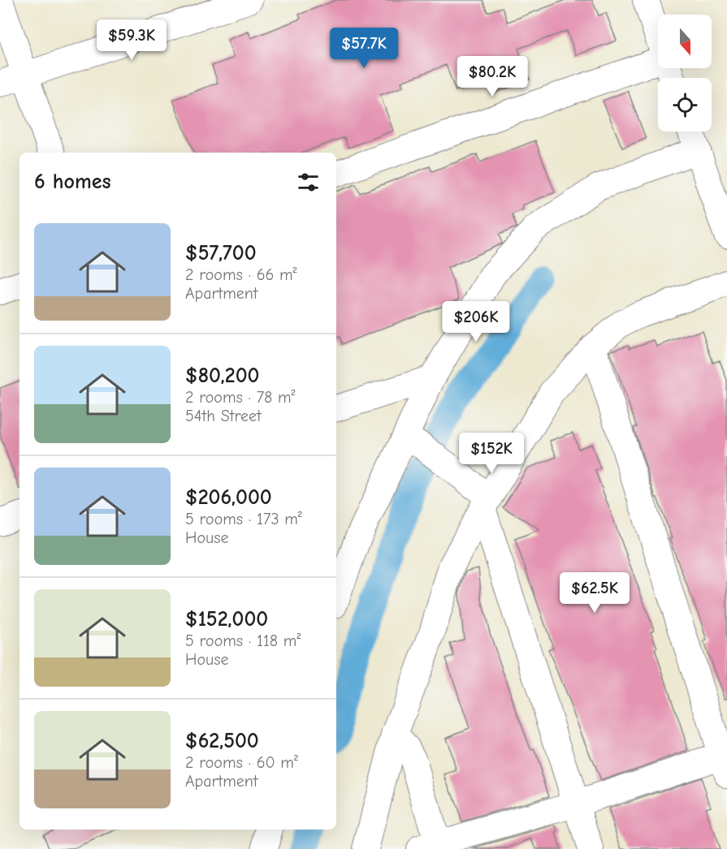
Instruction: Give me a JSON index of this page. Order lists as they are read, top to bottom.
{
  "north": "bottom",
  "page": {
    "price": [
      "$59.3K",
      "$57.7K",
      "$80.2K",
      "$206K",
      "$152K",
      "$62.5K"
    ],
    "heading": "6 homes",
    "list": [
      {
        "name": "$57,700",
        "note": "2 rooms · 66 m² · Apartment"
      },
      {
        "name": "$80,200",
        "note": "2 rooms · 78 m² · 54th Street"
      },
      {
        "name": "$206,000",
        "note": "5 rooms · 173 m² · House"
      },
      {
        "name": "$152,000",
        "note": "5 rooms · 118 m² · House"
      },
      {
        "name": "$62,500",
        "note": "2 rooms · 60 m² · Apartment"
      }
    ]
  }
}
